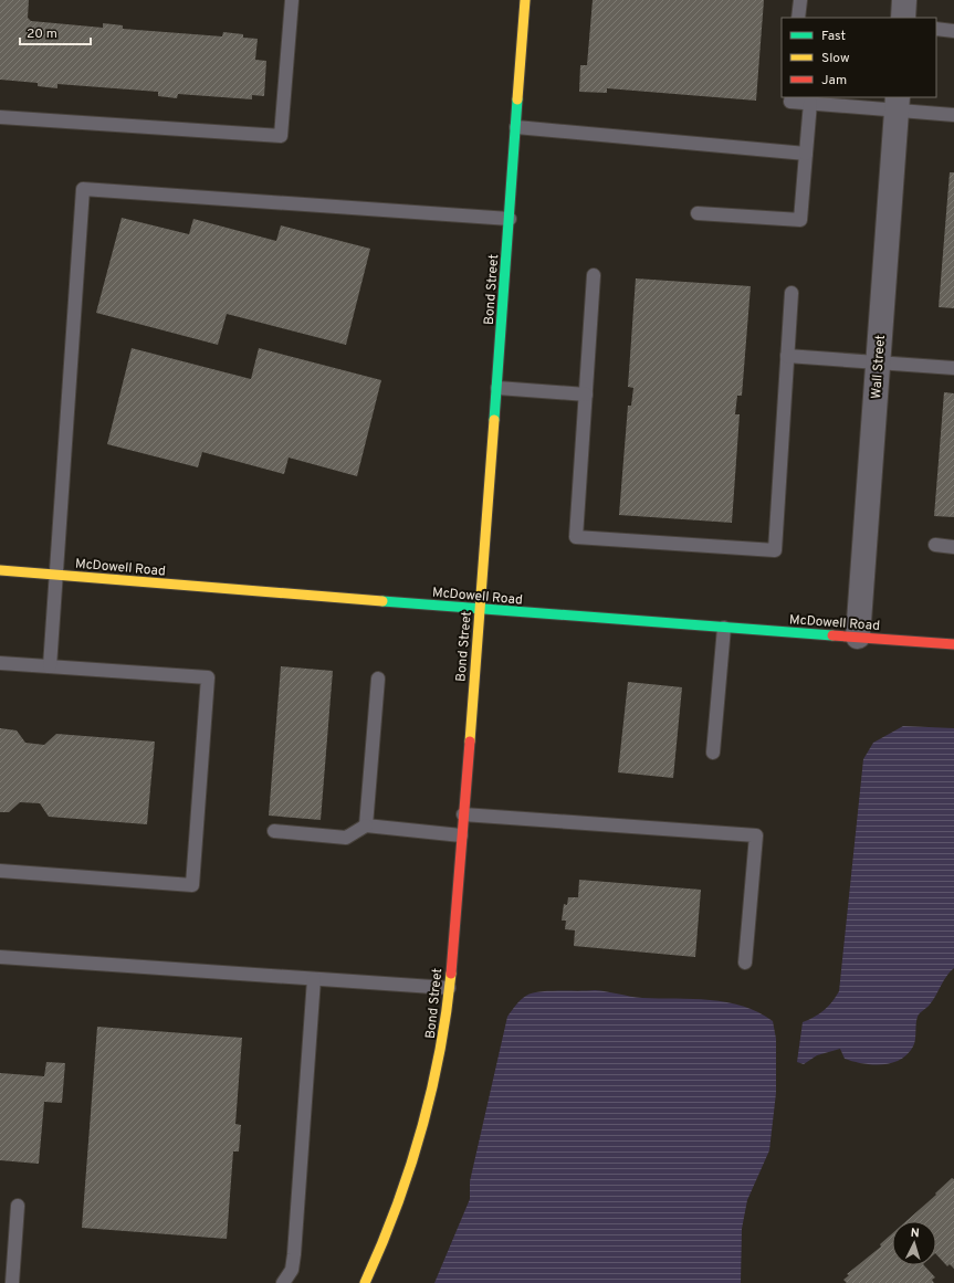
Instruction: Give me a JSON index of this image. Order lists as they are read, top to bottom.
{
  "streets": {
    "street": ["Bond Street", "Wall Street", "McDowell Road"]
  },
  "crossings": [
    ["Bond Street", "McDowell Road"],
    ["Wall Street", "McDowell Road"]
  ],
  "legend": ["Fast", "Slow", "Jam"],
  "scale_bar": "20 m",
  "north": "top"
}
